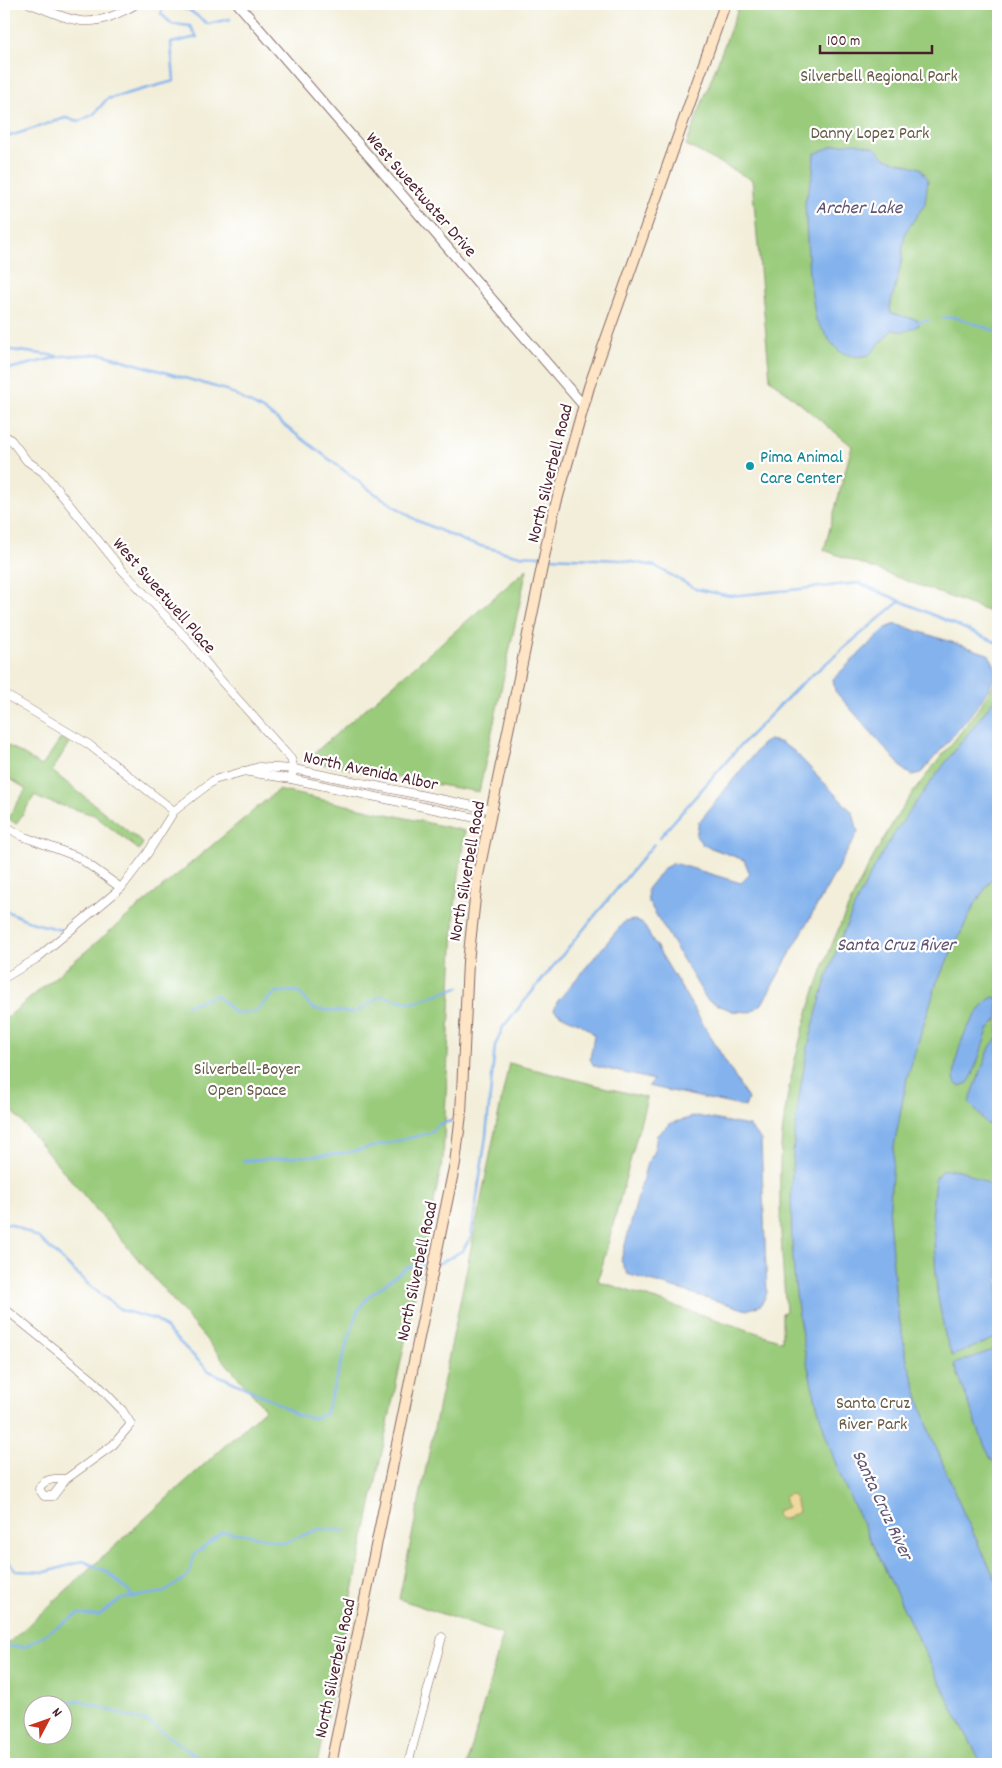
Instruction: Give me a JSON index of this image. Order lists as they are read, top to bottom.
{
  "streets": {
    "main road": ["North Silverbell Road"],
    "street": ["West Sweetwater Drive", "West Sweetwell Place", "North Avenida Albor"]
  },
  "crossings": [
    ["West Sweetwater Drive", "North Silverbell Road"],
    ["North Silverbell Road", "North Avenida Albor"],
    ["West Sweetwell Place", "North Avenida Albor"]
  ],
  "water": ["Archer Lake", "Santa Cruz River"],
  "parks": [
    "Silverbell Regional Park",
    "Danny Lopez Park",
    "Silverbell-Boyer Open Space",
    "Santa Cruz River Park"
  ],
  "places": ["Pima Animal Care Center"],
  "scale_bar": "100 m",
  "north": "top right"
}
